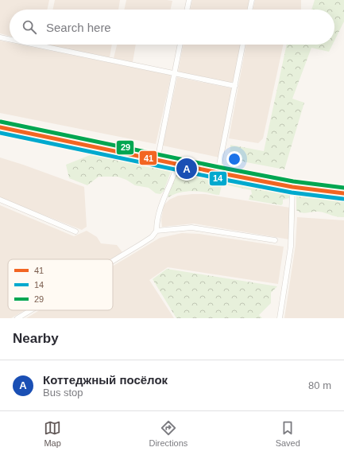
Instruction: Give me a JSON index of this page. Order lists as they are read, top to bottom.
{
  "lines": ["transit line 29", "transit line 41", "transit line 14"],
  "legend": ["41", "14", "29"],
  "page": {
    "search": "Search here",
    "pins": "A",
    "heading": "Nearby",
    "list": [
      {
        "mark": "A",
        "name": "Коттеджный посёлок",
        "note": "Bus stop",
        "value": "80 m"
      }
    ],
    "nav": ["Map", "Directions", "Saved"]
  }
}
